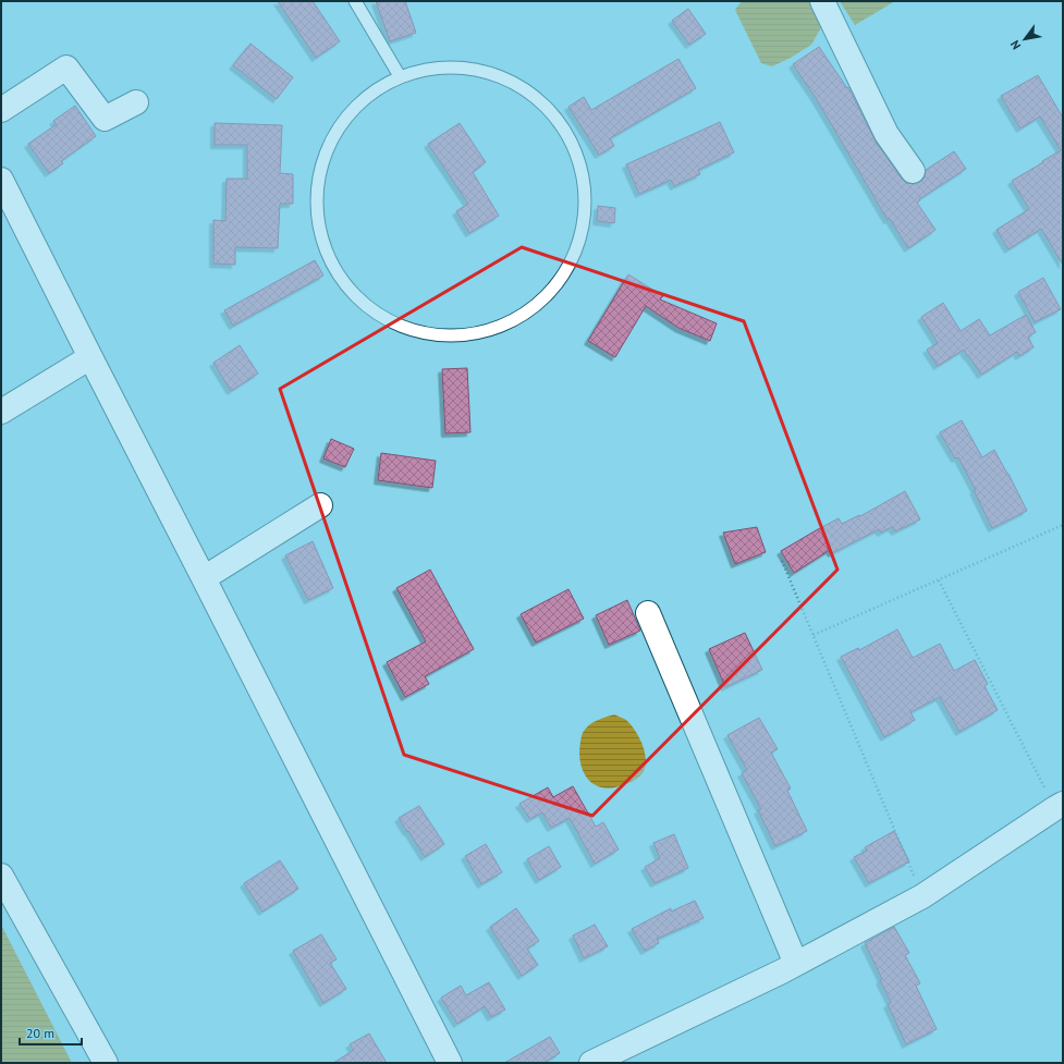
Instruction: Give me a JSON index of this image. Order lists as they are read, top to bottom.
{
  "scale_bar": "20 m",
  "north": "bottom left"
}
